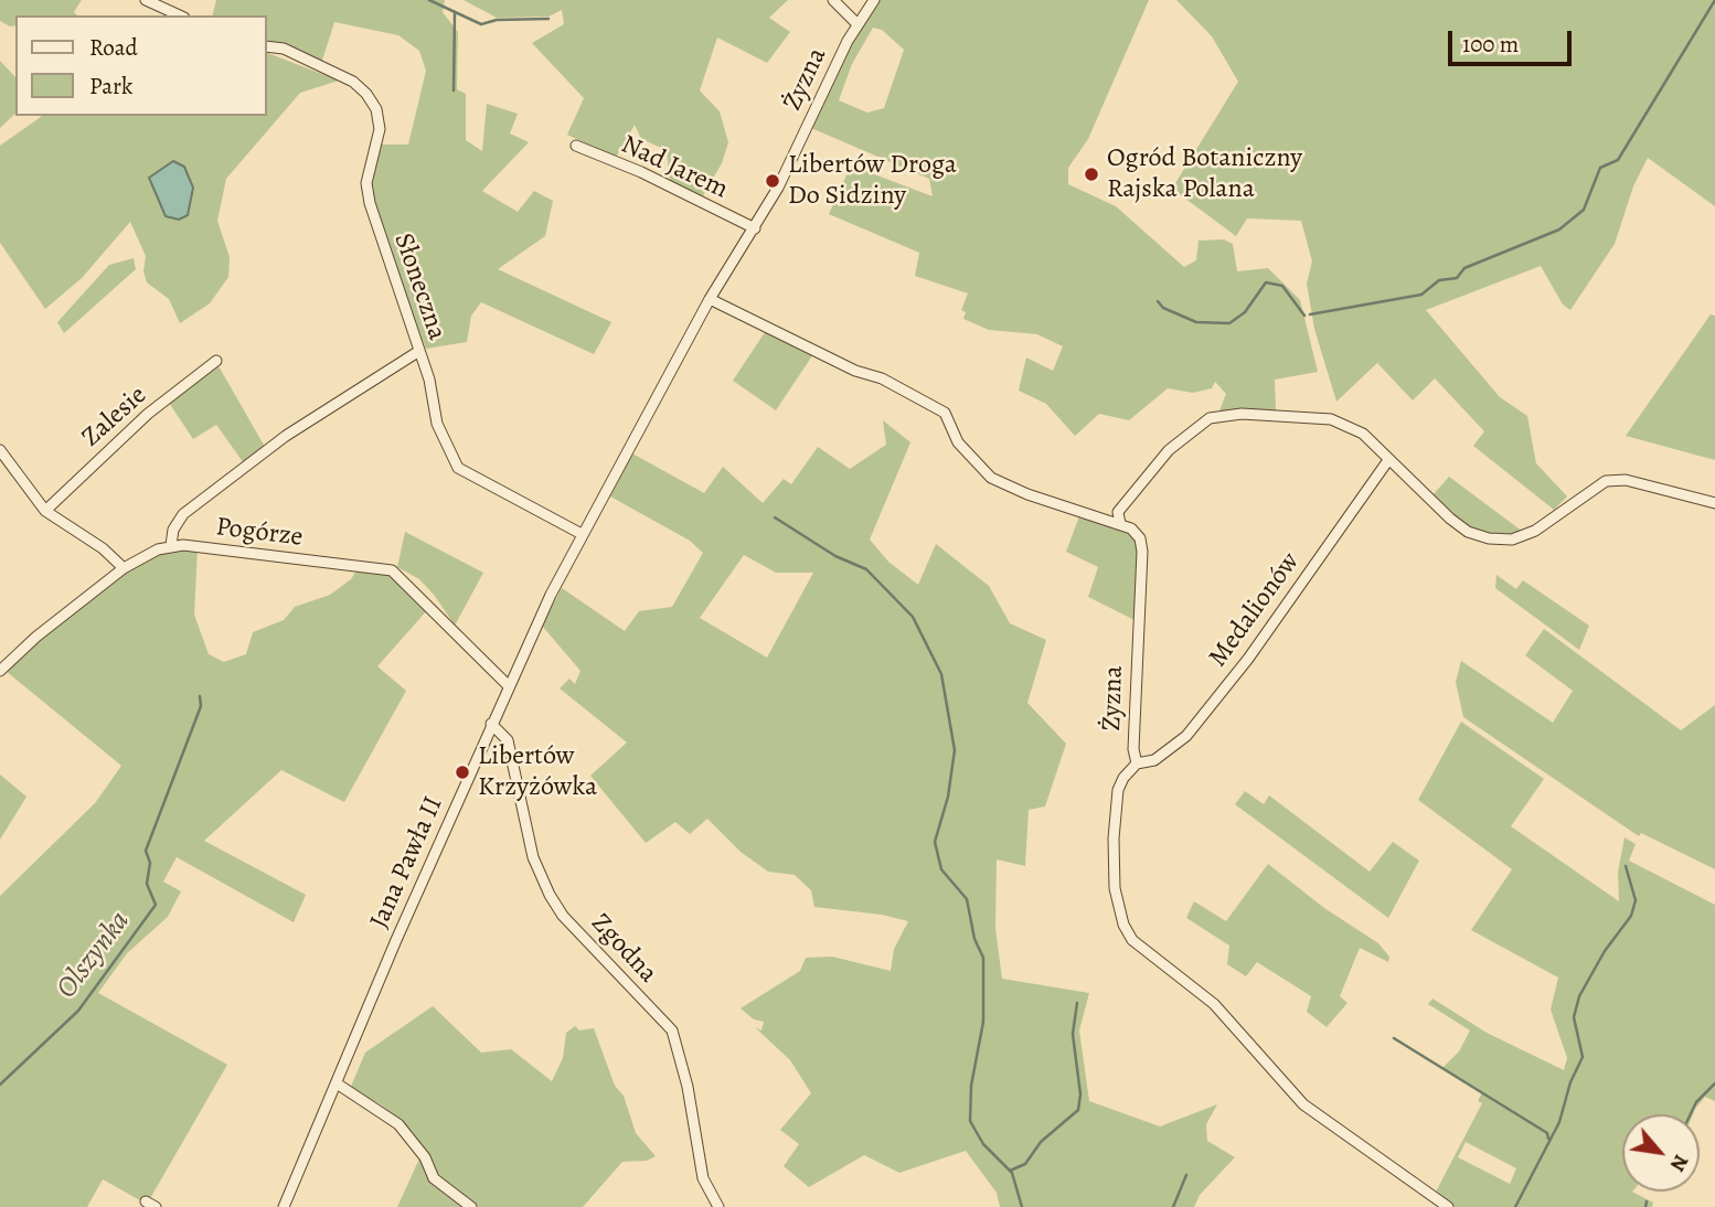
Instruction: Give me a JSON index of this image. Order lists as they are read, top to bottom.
{
  "streets": {
    "street": [
      "Żyzna",
      "Nad Jarem",
      "Słoneczna",
      "Zalesie",
      "Pogórze",
      "Medalionów",
      "Jana Pawła II",
      "Zgodna"
    ]
  },
  "crossings": [
    ["Żyzna", "Nad Jarem"],
    ["Żyzna", "Medalionów"],
    ["Żyzna", "Jana Pawła II"],
    ["Słoneczna", "Jana Pawła II"],
    ["Pogórze", "Jana Pawła II"],
    ["Jana Pawła II", "Zgodna"]
  ],
  "water": ["Olszynka"],
  "places": ["Ogród Botaniczny Rajska Polana", "Libertów Droga Do Sidziny", "Libertów Krzyżówka"],
  "legend": ["Road", "Park"],
  "scale_bar": "100 m",
  "north": "bottom right"
}
